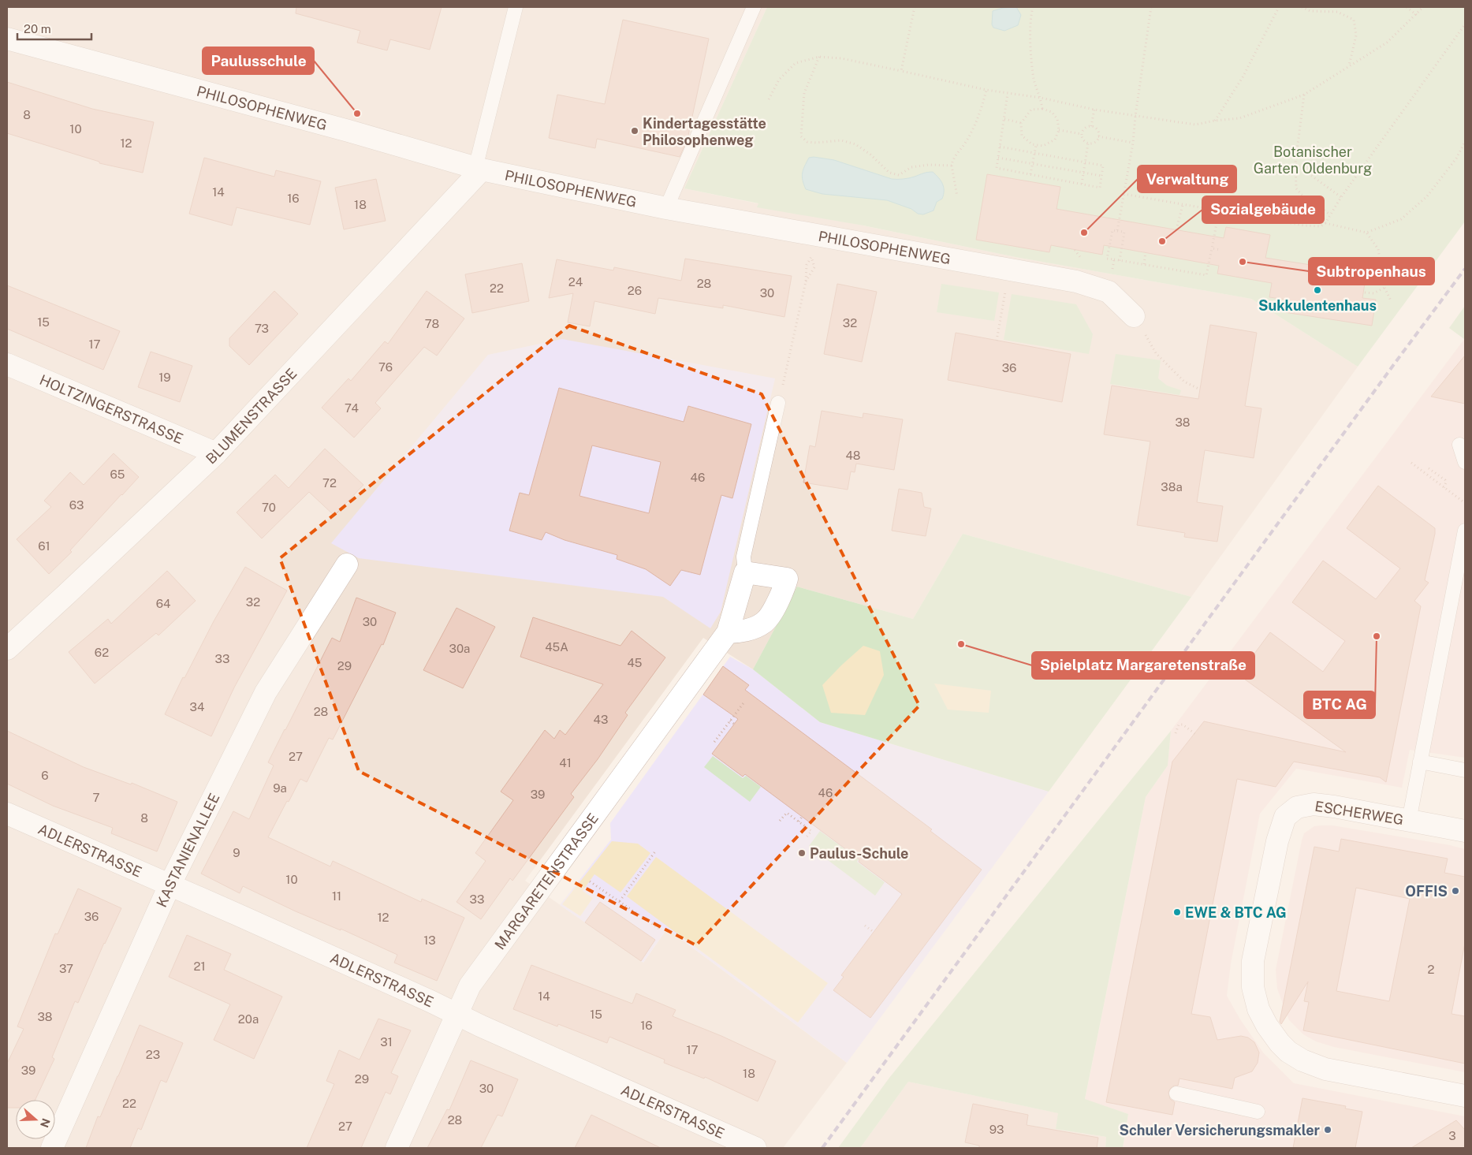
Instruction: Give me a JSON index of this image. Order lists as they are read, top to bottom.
{
  "streets": {
    "street": [
      "PHILOSOPHENWEG",
      "HOLTZINGERSTRASSE",
      "BLUMENSTRASSE",
      "ESCHERWEG",
      "KASTANIENALLEE",
      "ADLERSTRASSE",
      "MARGARETENSTRASSE"
    ]
  },
  "crossings": [
    ["PHILOSOPHENWEG", "BLUMENSTRASSE"],
    ["HOLTZINGERSTRASSE", "BLUMENSTRASSE"],
    ["KASTANIENALLEE", "ADLERSTRASSE"],
    ["ADLERSTRASSE", "MARGARETENSTRASSE"]
  ],
  "parks": ["Botanischer Garten Oldenburg"],
  "places": [
    "Paulusschule",
    "Kindertagesstätte Philosophenweg",
    "Verwaltung",
    "Sozialgebäude",
    "Subtropenhaus",
    "Sukkulentenhaus",
    "BTC AG",
    "Spielplatz Margaretenstraße",
    "Paulus-Schule",
    "OFFIS",
    "EWE & BTC AG",
    "Schuler Versicherungsmakler"
  ],
  "house_numbers": [
    "8",
    "10",
    "12",
    "14",
    "16",
    "18",
    "24",
    "28",
    "22",
    "26",
    "30",
    "15",
    "32",
    "78",
    "73",
    "17",
    "76",
    "36",
    "19",
    "74",
    "38",
    "48",
    "65",
    "46",
    "72",
    "38a",
    "63",
    "70",
    "61",
    "32",
    "64",
    "30",
    "45A",
    "30a",
    "62",
    "33",
    "45",
    "29",
    "34",
    "28",
    "43",
    "27",
    "41",
    "6",
    "9a",
    "46",
    "39",
    "7",
    "8",
    "9",
    "10",
    "11",
    "33",
    "36",
    "12",
    "13",
    "21",
    "37",
    "2",
    "14",
    "15",
    "38",
    "20a",
    "16",
    "31",
    "17",
    "23",
    "39",
    "18",
    "29",
    "30",
    "22",
    "28",
    "27",
    "93",
    "3"
  ],
  "scale_bar": "20 m",
  "north": "right"
}
